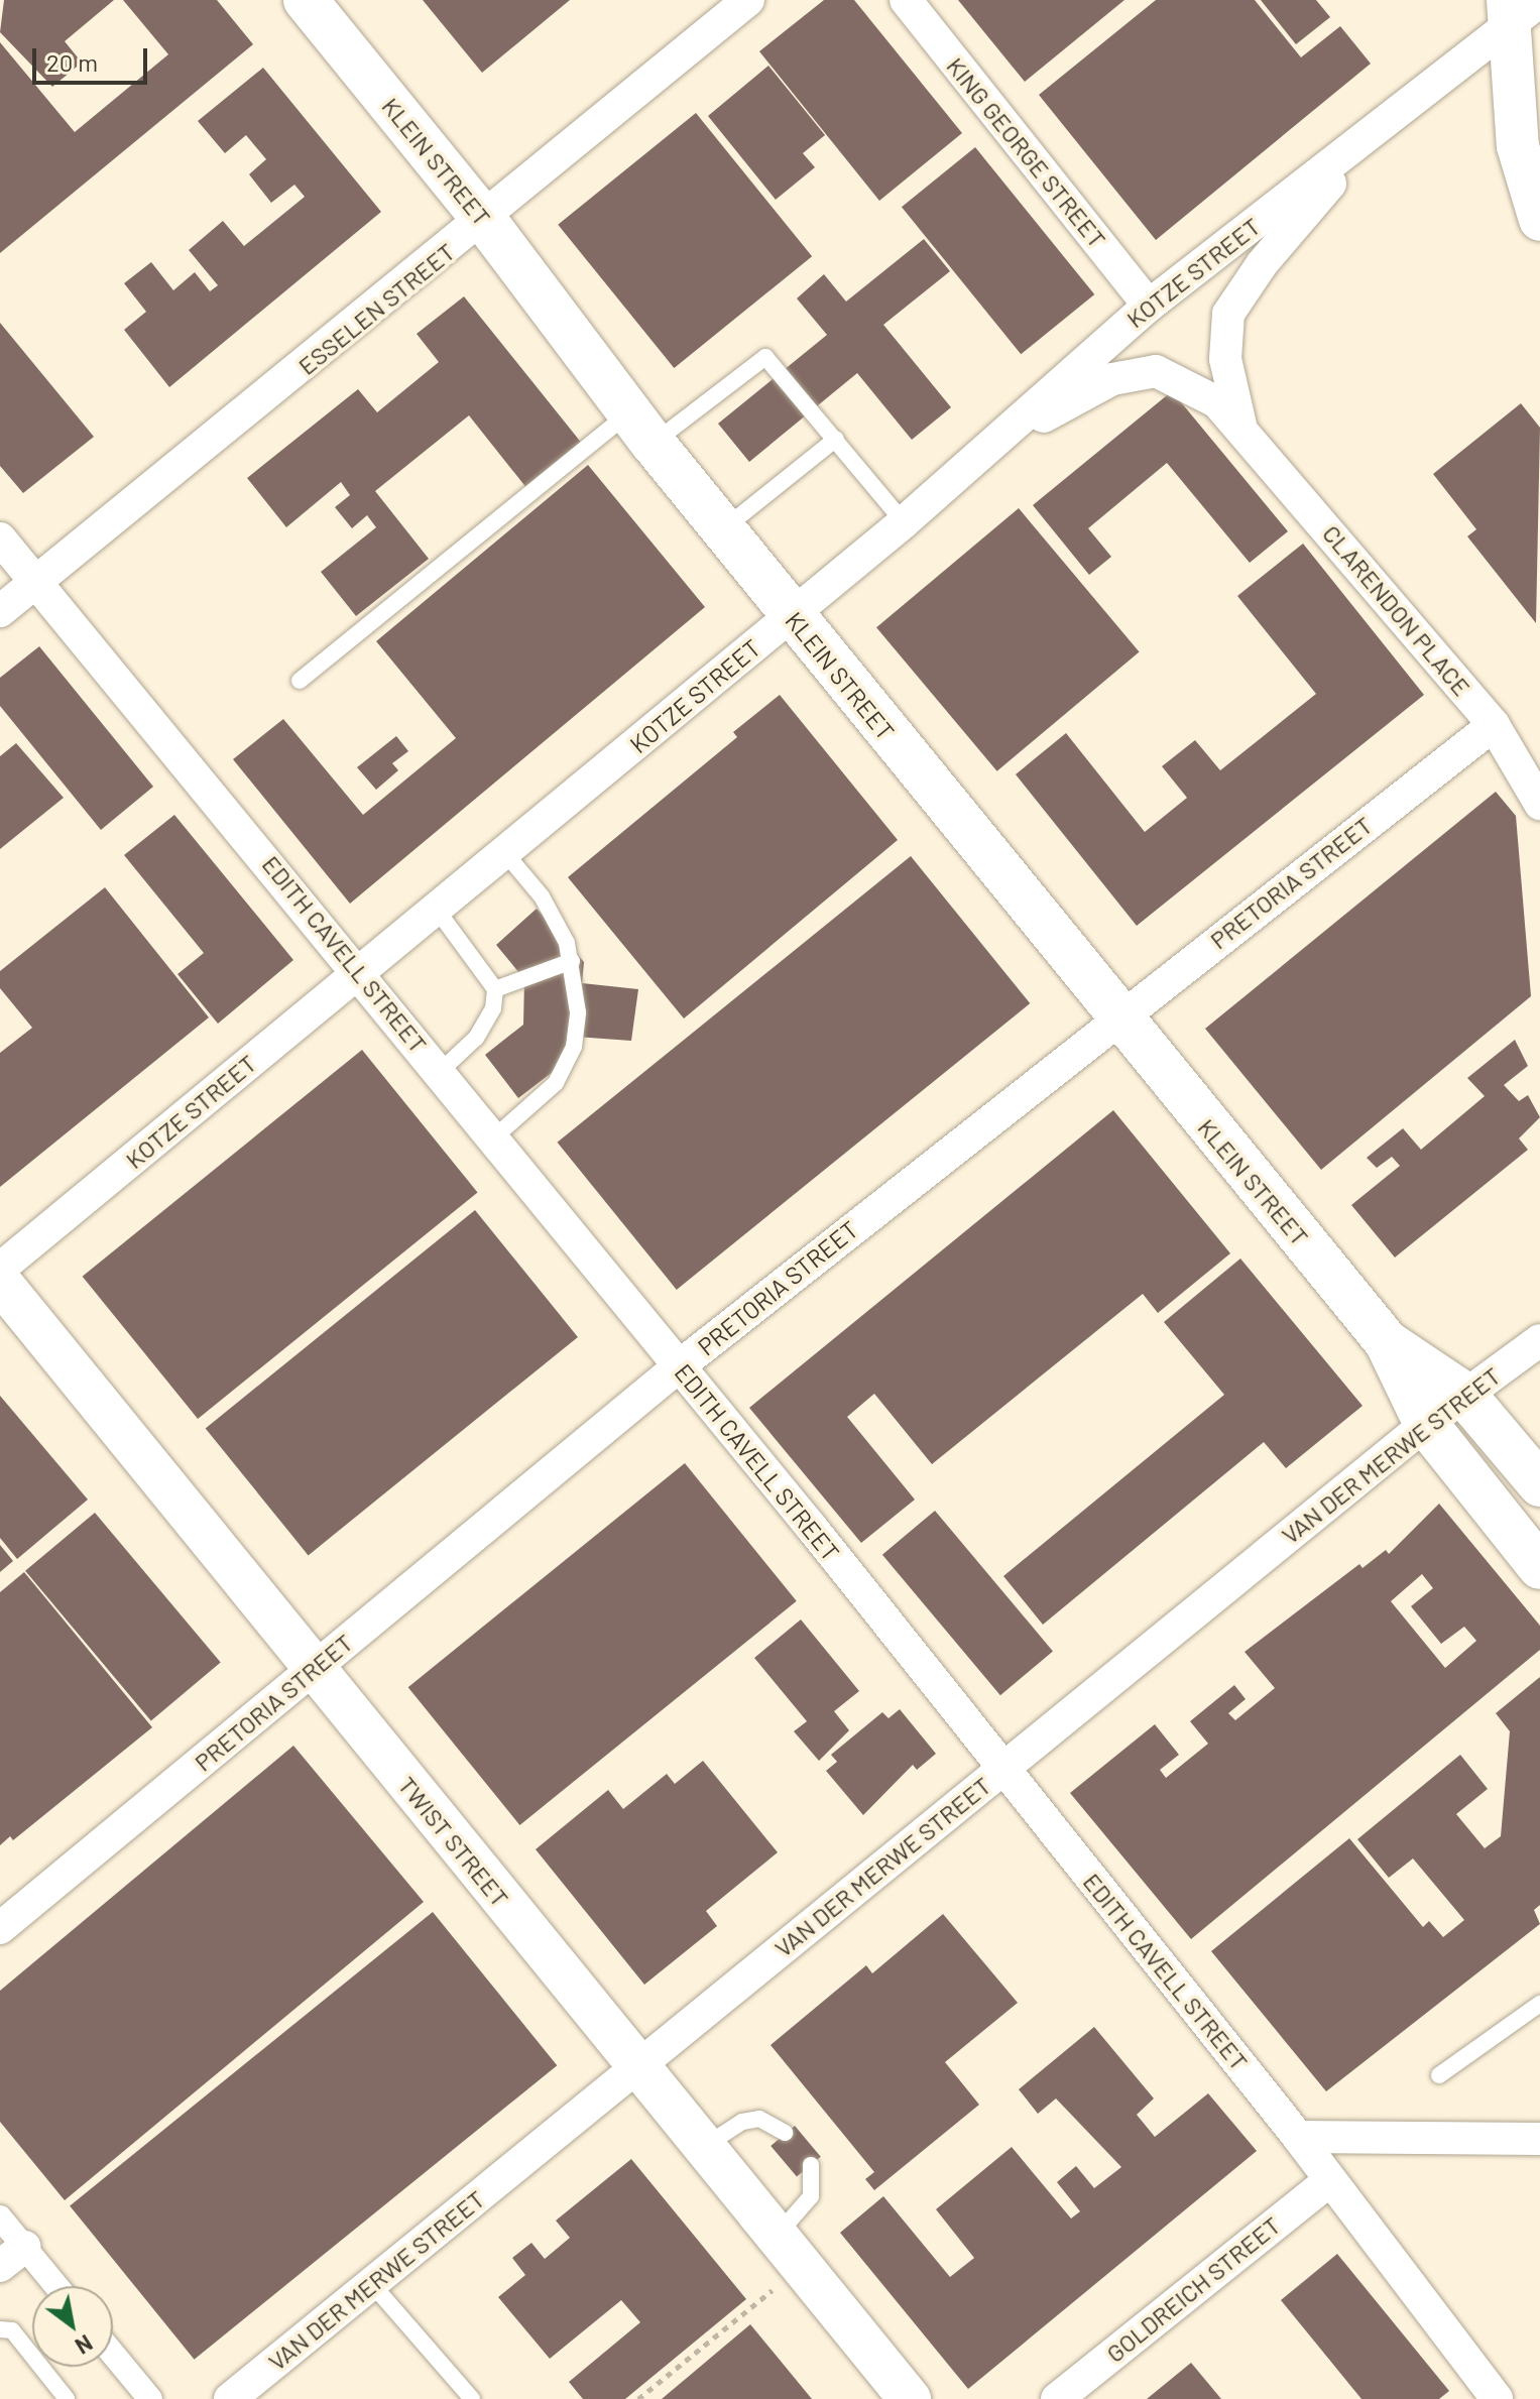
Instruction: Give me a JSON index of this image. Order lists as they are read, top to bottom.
{
  "streets": {
    "main road": ["KLEIN STREET"],
    "street": [
      "KING GEORGE STREET",
      "KOTZE STREET",
      "ESSELEN STREET",
      "CLARENDON PLACE",
      "PRETORIA STREET",
      "EDITH CAVELL STREET",
      "VAN DER MERWE STREET",
      "TWIST STREET",
      "GOLDREICH STREET"
    ]
  },
  "crossings": [
    ["KING GEORGE STREET", "KOTZE STREET"],
    ["KLEIN STREET", "KOTZE STREET"],
    ["KLEIN STREET", "ESSELEN STREET"],
    ["KLEIN STREET", "PRETORIA STREET"],
    ["KLEIN STREET", "VAN DER MERWE STREET"],
    ["KOTZE STREET", "CLARENDON PLACE"],
    ["KOTZE STREET", "EDITH CAVELL STREET"],
    ["ESSELEN STREET", "EDITH CAVELL STREET"],
    ["CLARENDON PLACE", "PRETORIA STREET"],
    ["PRETORIA STREET", "EDITH CAVELL STREET"],
    ["PRETORIA STREET", "TWIST STREET"],
    ["EDITH CAVELL STREET", "VAN DER MERWE STREET"],
    ["EDITH CAVELL STREET", "GOLDREICH STREET"],
    ["VAN DER MERWE STREET", "TWIST STREET"]
  ],
  "scale_bar": "20 m",
  "north": "bottom right"
}
